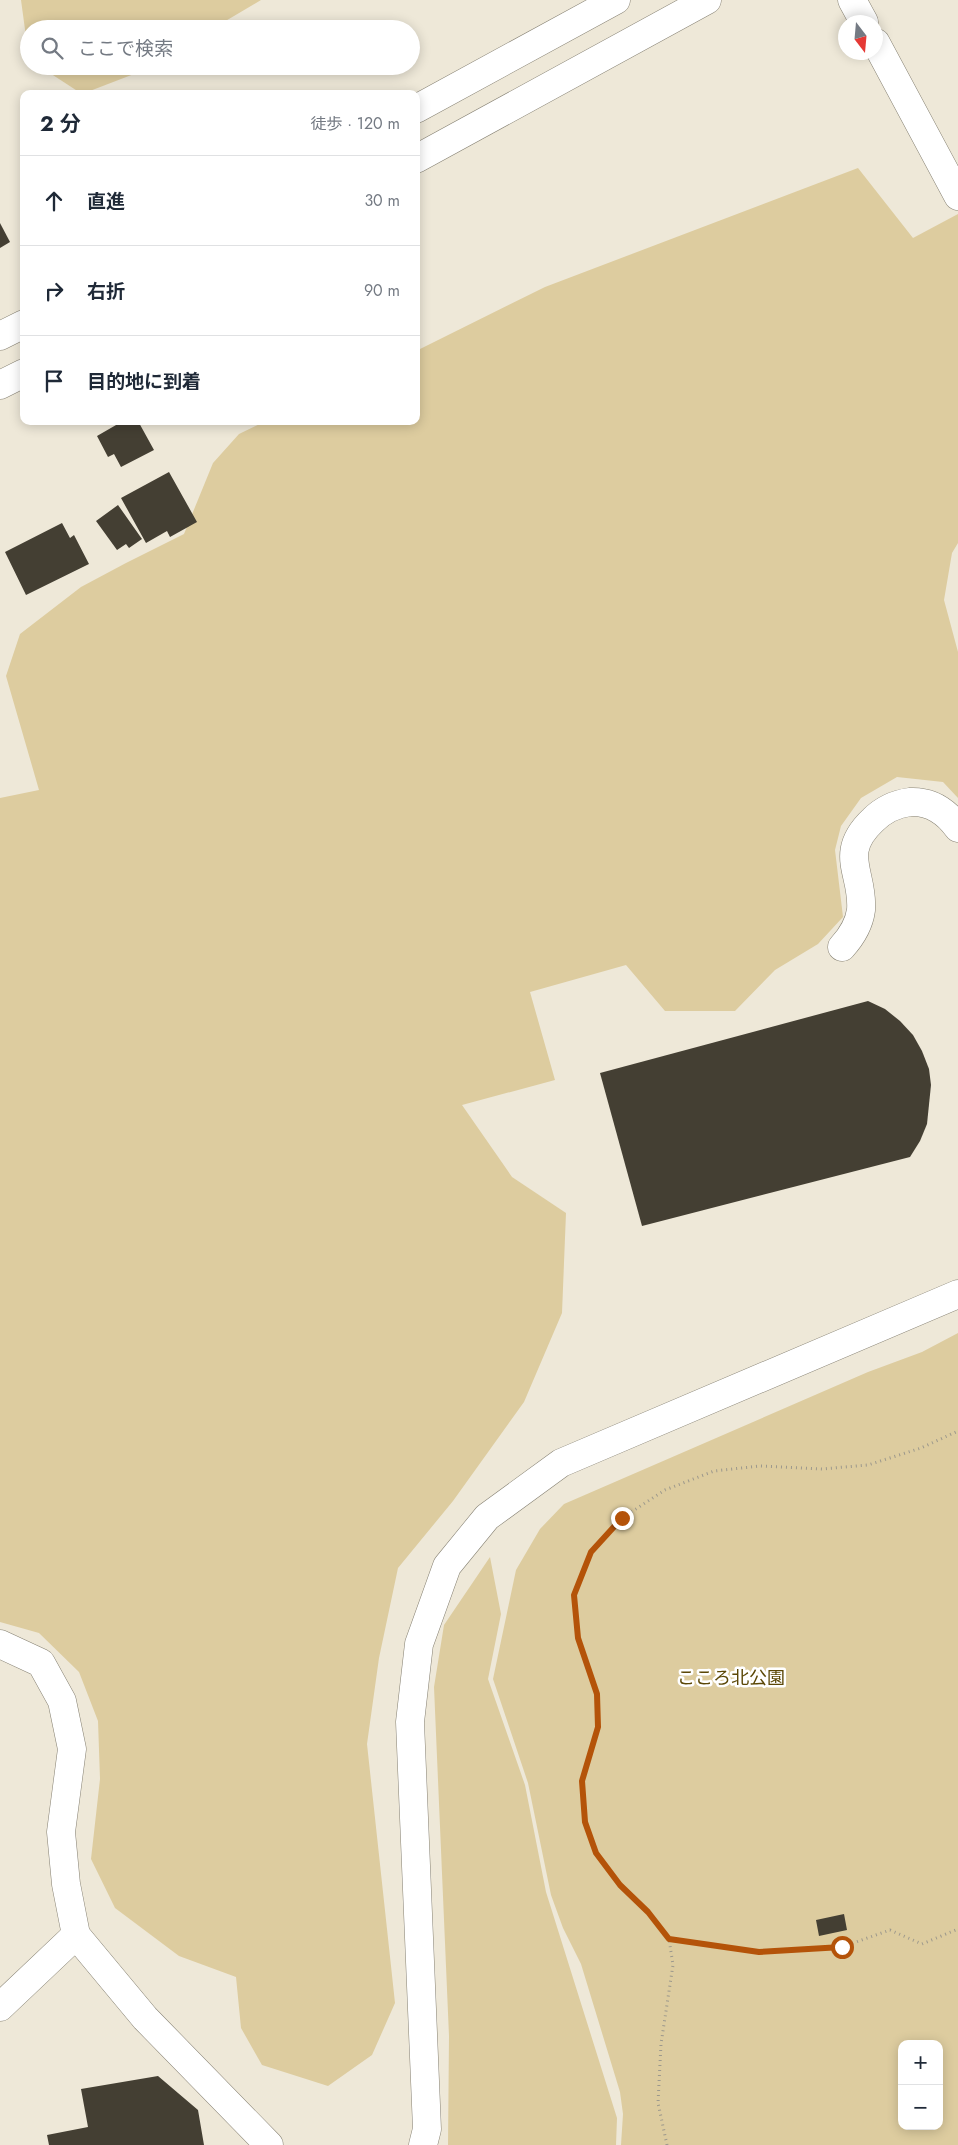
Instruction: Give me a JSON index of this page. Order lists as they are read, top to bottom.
{
  "parks": ["こころ北公園"],
  "north": "bottom",
  "page": {
    "search": "ここで検索",
    "heading": ["2 分", "徒歩 · 120 m"],
    "list": [
      ["直進", "30 m"],
      ["右折", "90 m"],
      "目的地に到着"
    ],
    "map_buttons": ["+", "−"]
  }
}
